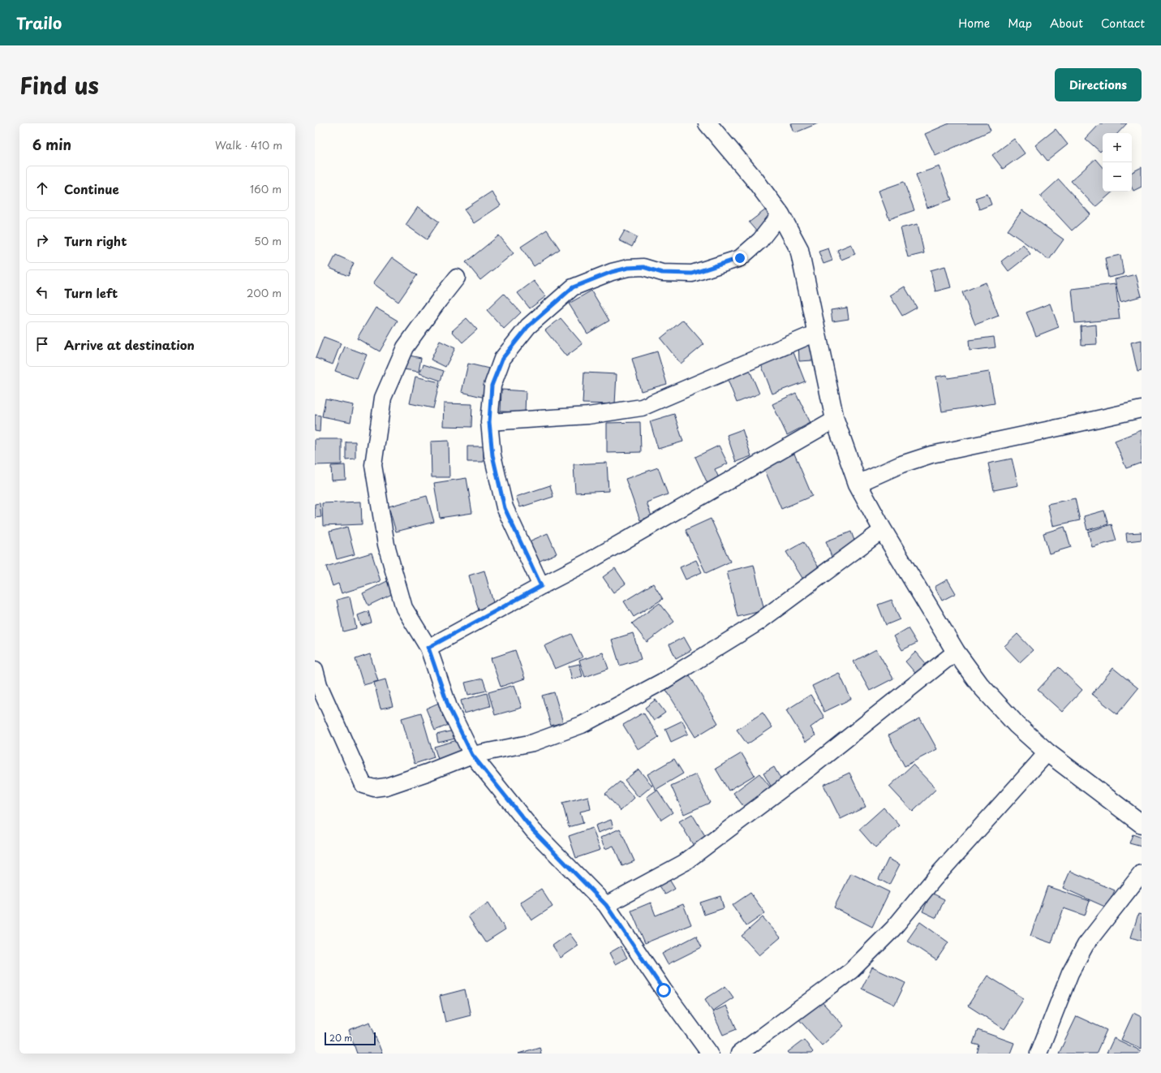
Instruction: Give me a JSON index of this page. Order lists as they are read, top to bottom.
{
  "scale_bar": "20 m",
  "page": {
    "header": "Trailo",
    "nav": [
      "Home",
      "Map",
      "About",
      "Contact"
    ],
    "title": "Find us",
    "buttons": "Directions",
    "heading": ["6 min", "Walk · 410 m"],
    "map_buttons": ["+", "−"],
    "list": [
      ["Continue", "160 m"],
      ["Turn right", "50 m"],
      ["Turn left", "200 m"],
      "Arrive at destination"
    ],
    "scale": "20 m"
  }
}
